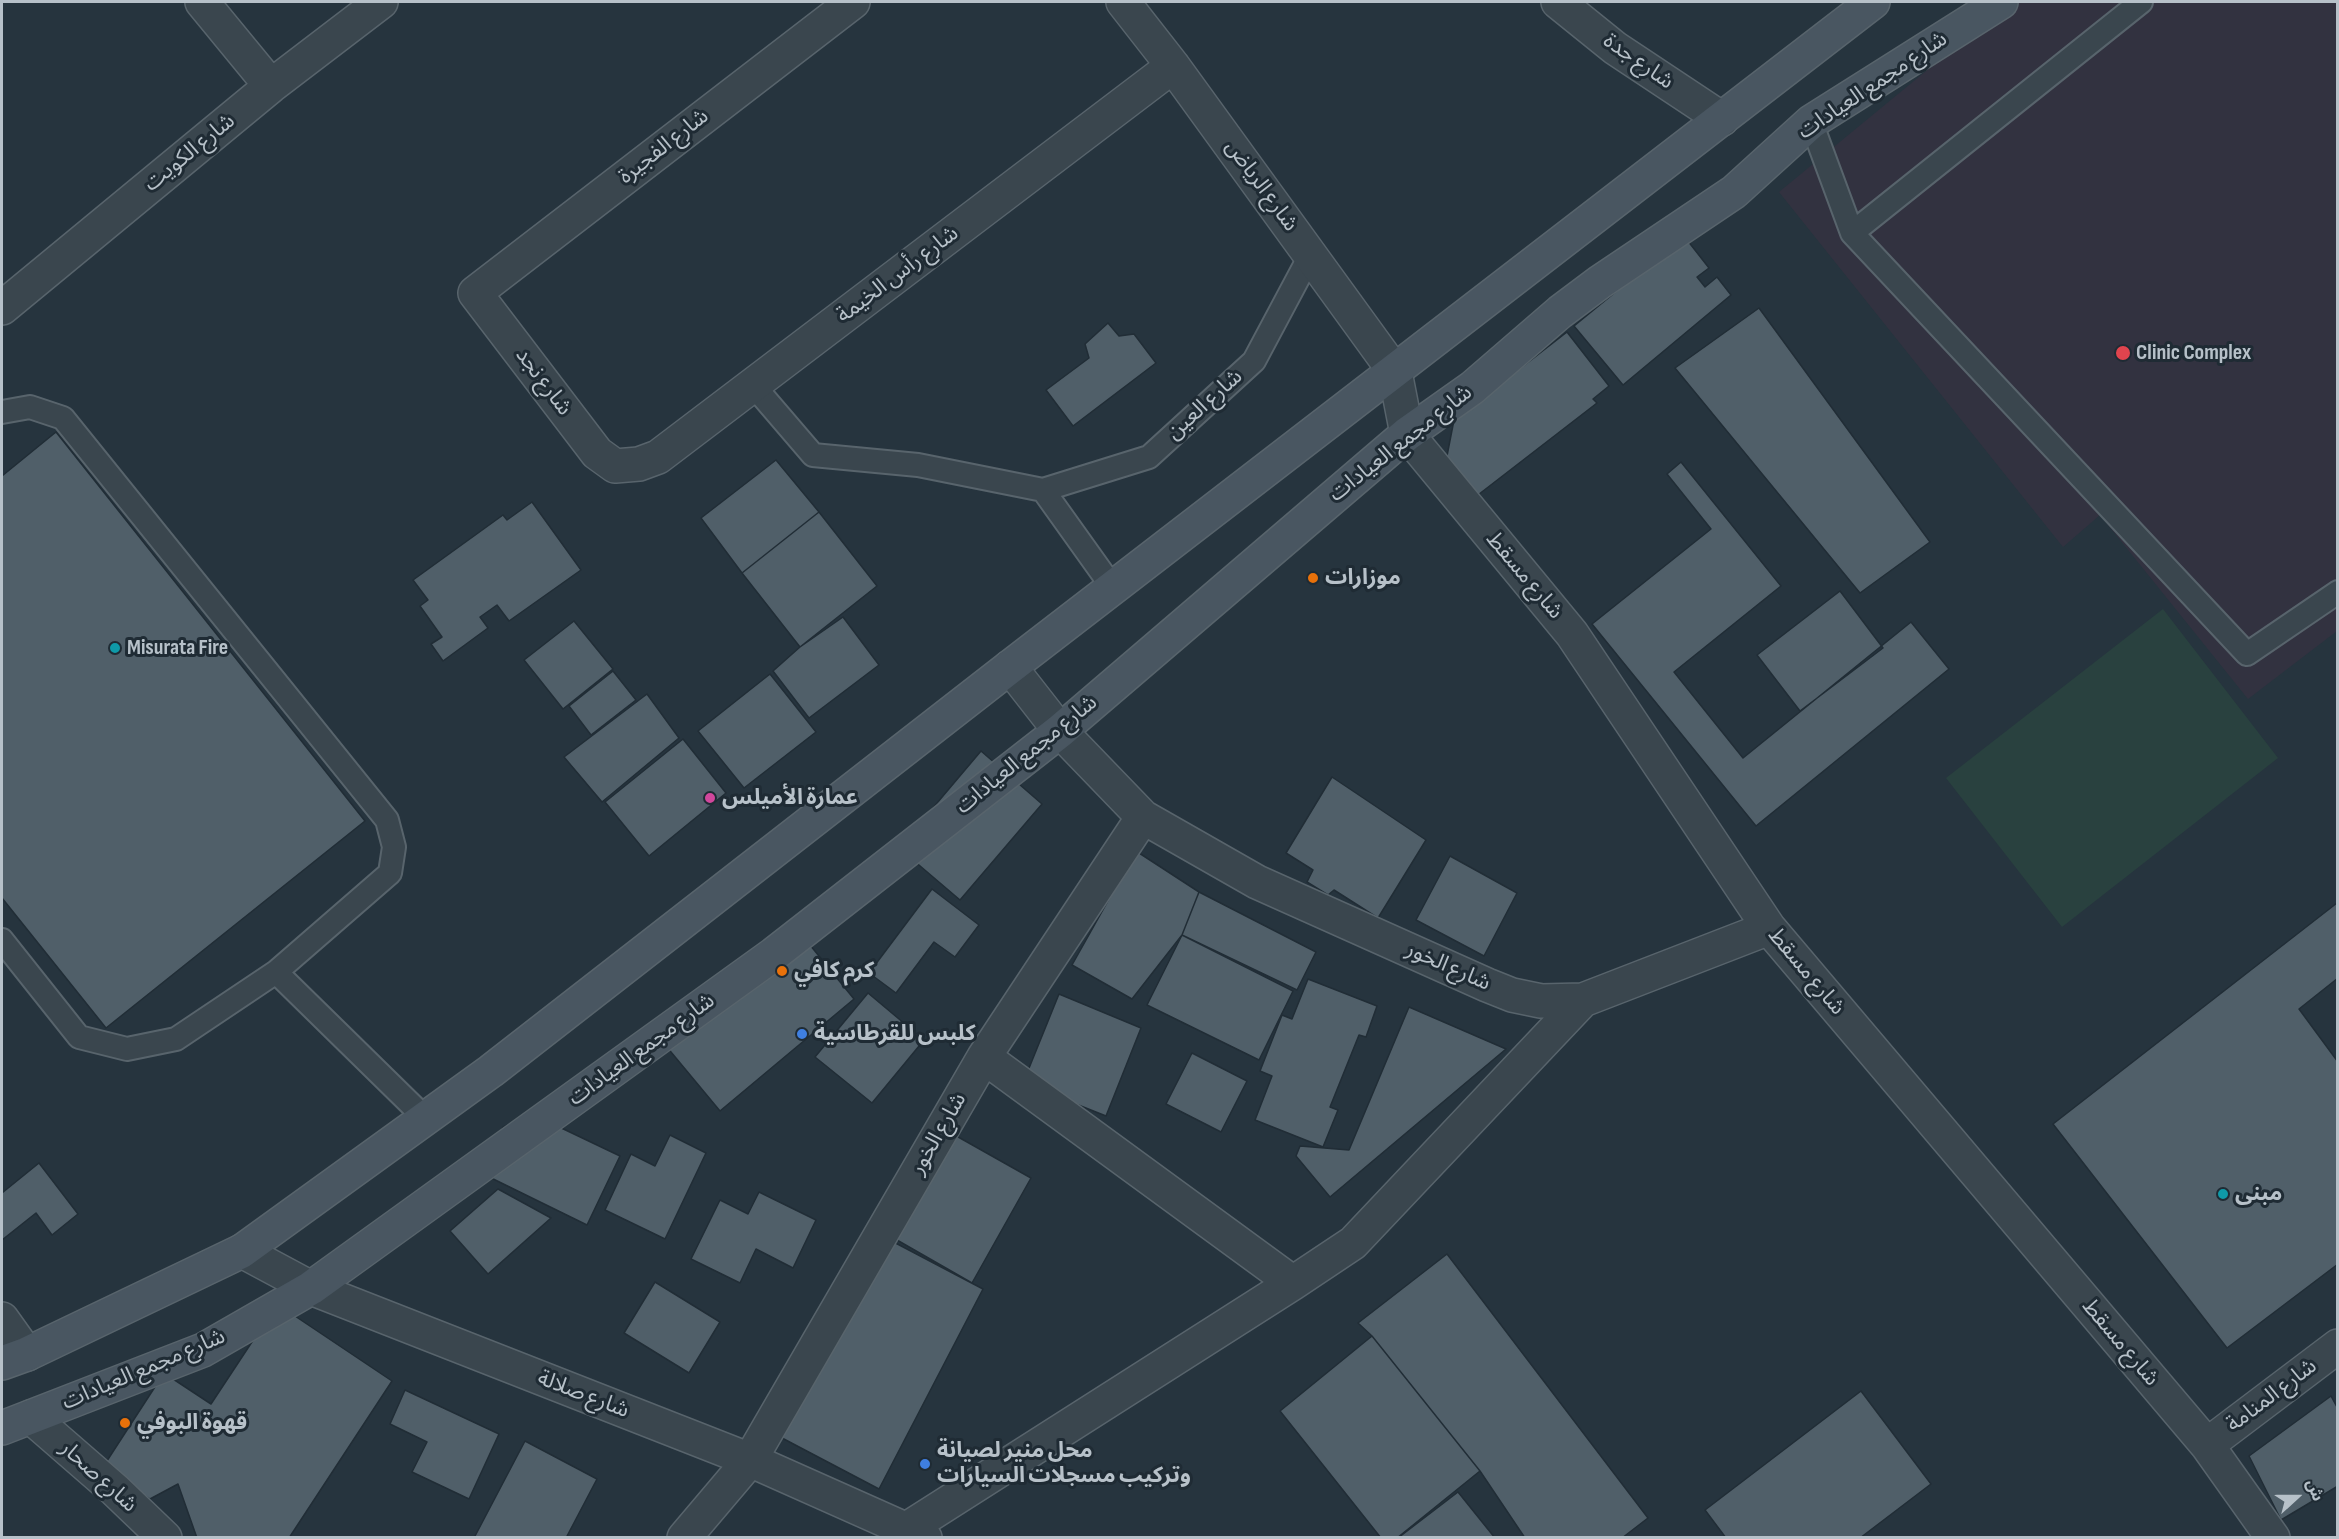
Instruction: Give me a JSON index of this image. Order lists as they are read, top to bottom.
{
  "streets": {
    "main road": ["شارع مجمع العيادات"],
    "street": [
      "شارع جدة",
      "شارع الفجيرة",
      "شارع الكويت",
      "شارع الرياض",
      "شارع رأس الخيمة",
      "شارع نجد",
      "شارع مسقط",
      "شارع الخور",
      "شارع صلالة",
      "شارع المنامة",
      "شارع صحار"
    ],
    "lane": ["شارع العين"]
  },
  "crossings": [
    ["شارع مجمع العيادات", "شارع مسقط"],
    ["شارع مجمع العيادات", "شارع الخور"],
    ["شارع مجمع العيادات", "شارع صلالة"],
    ["شارع مجمع العيادات", "شارع صحار"],
    ["شارع الفجيرة", "شارع نجد"],
    ["شارع الرياض", "شارع رأس الخيمة"],
    ["شارع الرياض", "شارع العين"],
    ["شارع الرياض", "شارع مسقط"],
    ["شارع رأس الخيمة", "شارع نجد"],
    ["شارع مسقط", "شارع الخور"],
    ["شارع مسقط", "شارع المنامة"],
    ["شارع الخور", "شارع صلالة"]
  ],
  "places": [
    "Clinic Complex",
    "موزارات",
    "Misurata Fire",
    "عمارة الأميلس",
    "كرم كافي",
    "كلبس للقرطاسية",
    "مبنى",
    "قهوة البوفي",
    "محل منير لصيانة وتركيب مسجلات السيارات"
  ],
  "north": "right"
}
